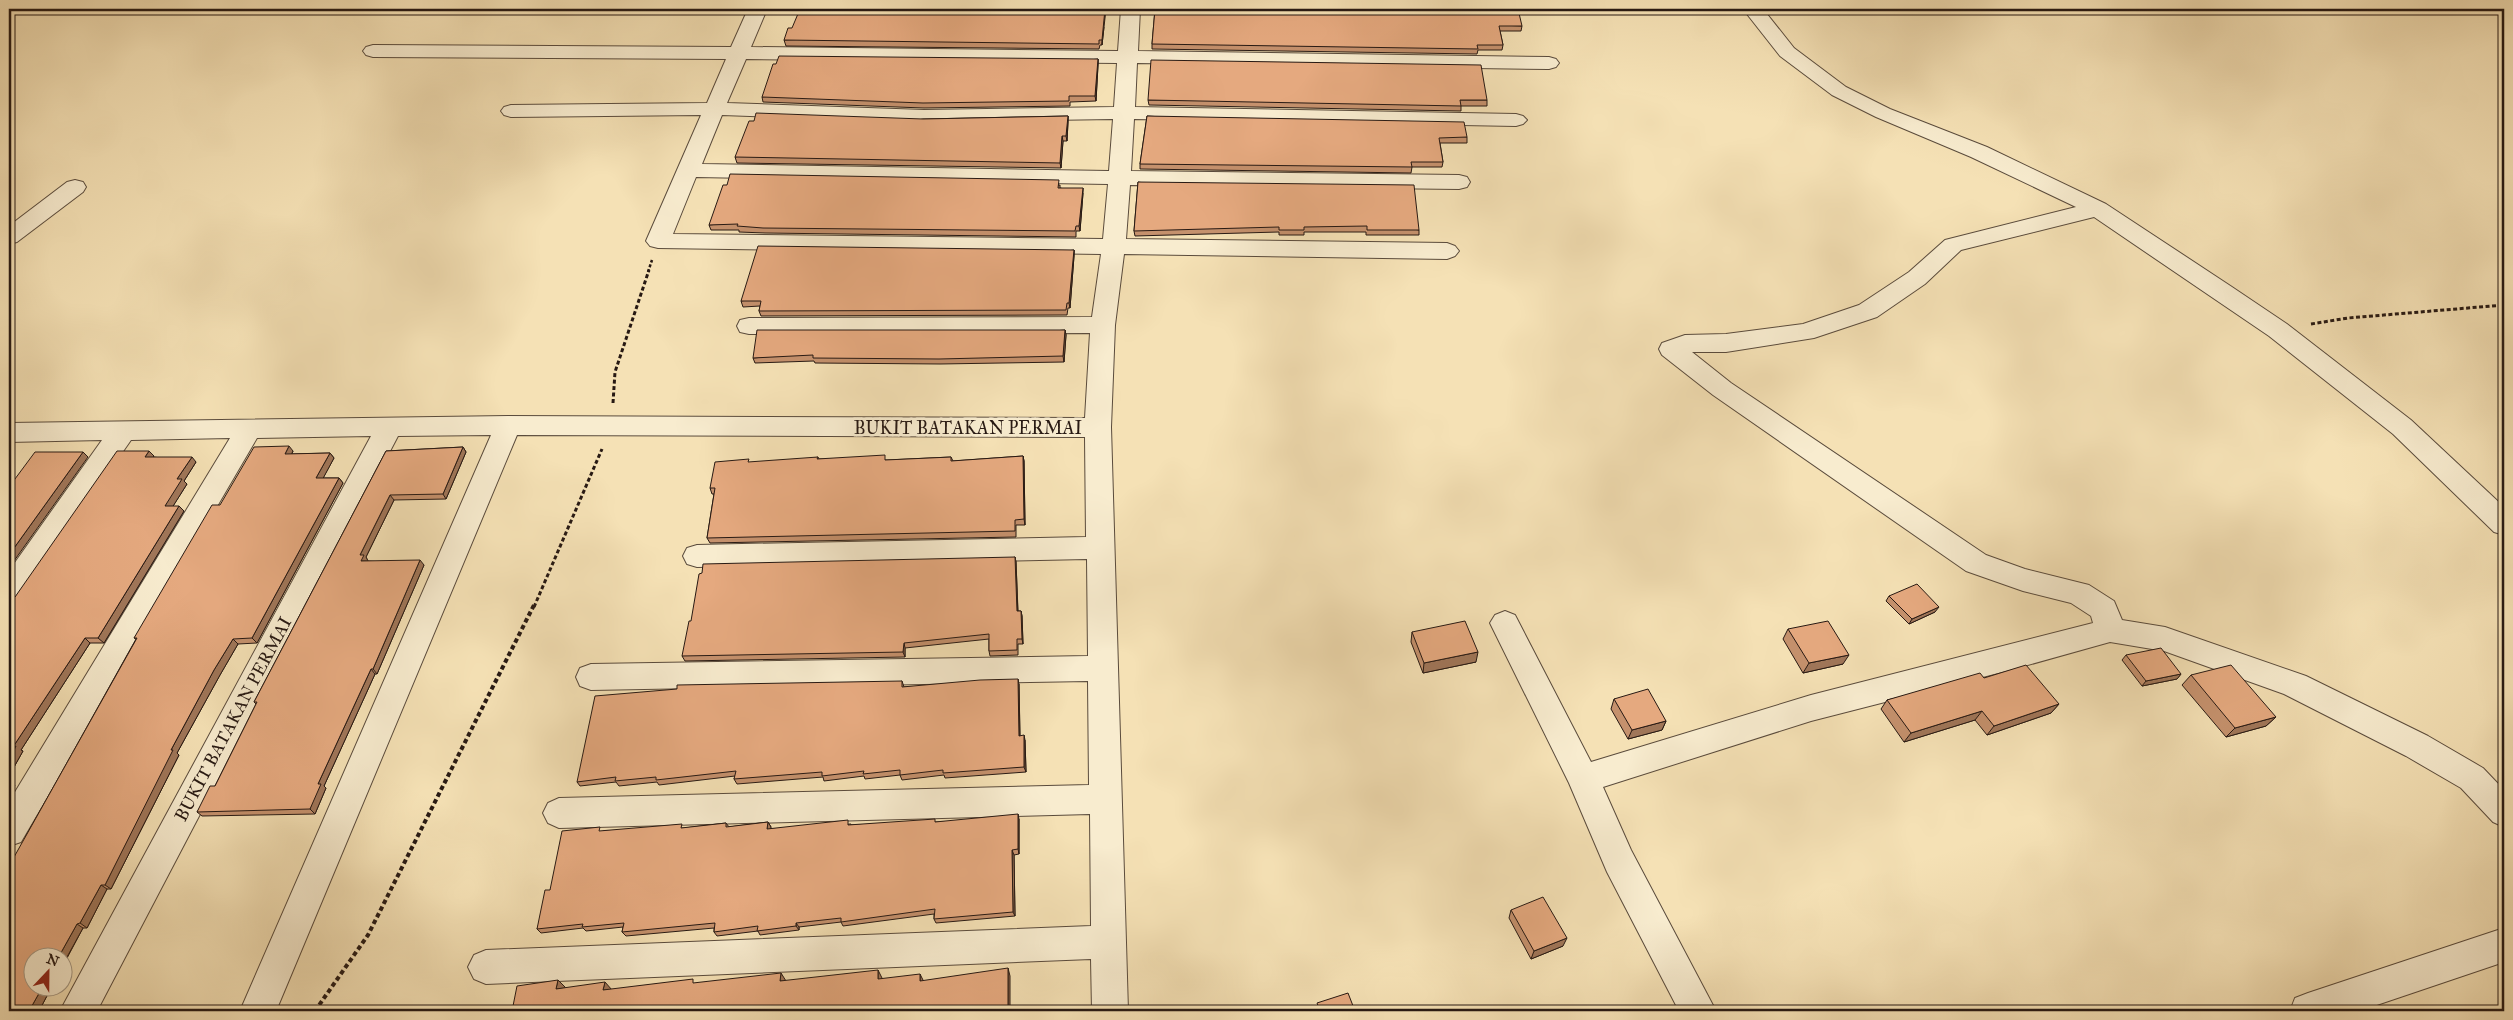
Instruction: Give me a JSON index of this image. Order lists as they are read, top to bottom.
{
  "streets": {
    "street": ["BUKIT BATAKAN PERMAI"]
  },
  "north": "top"
}
